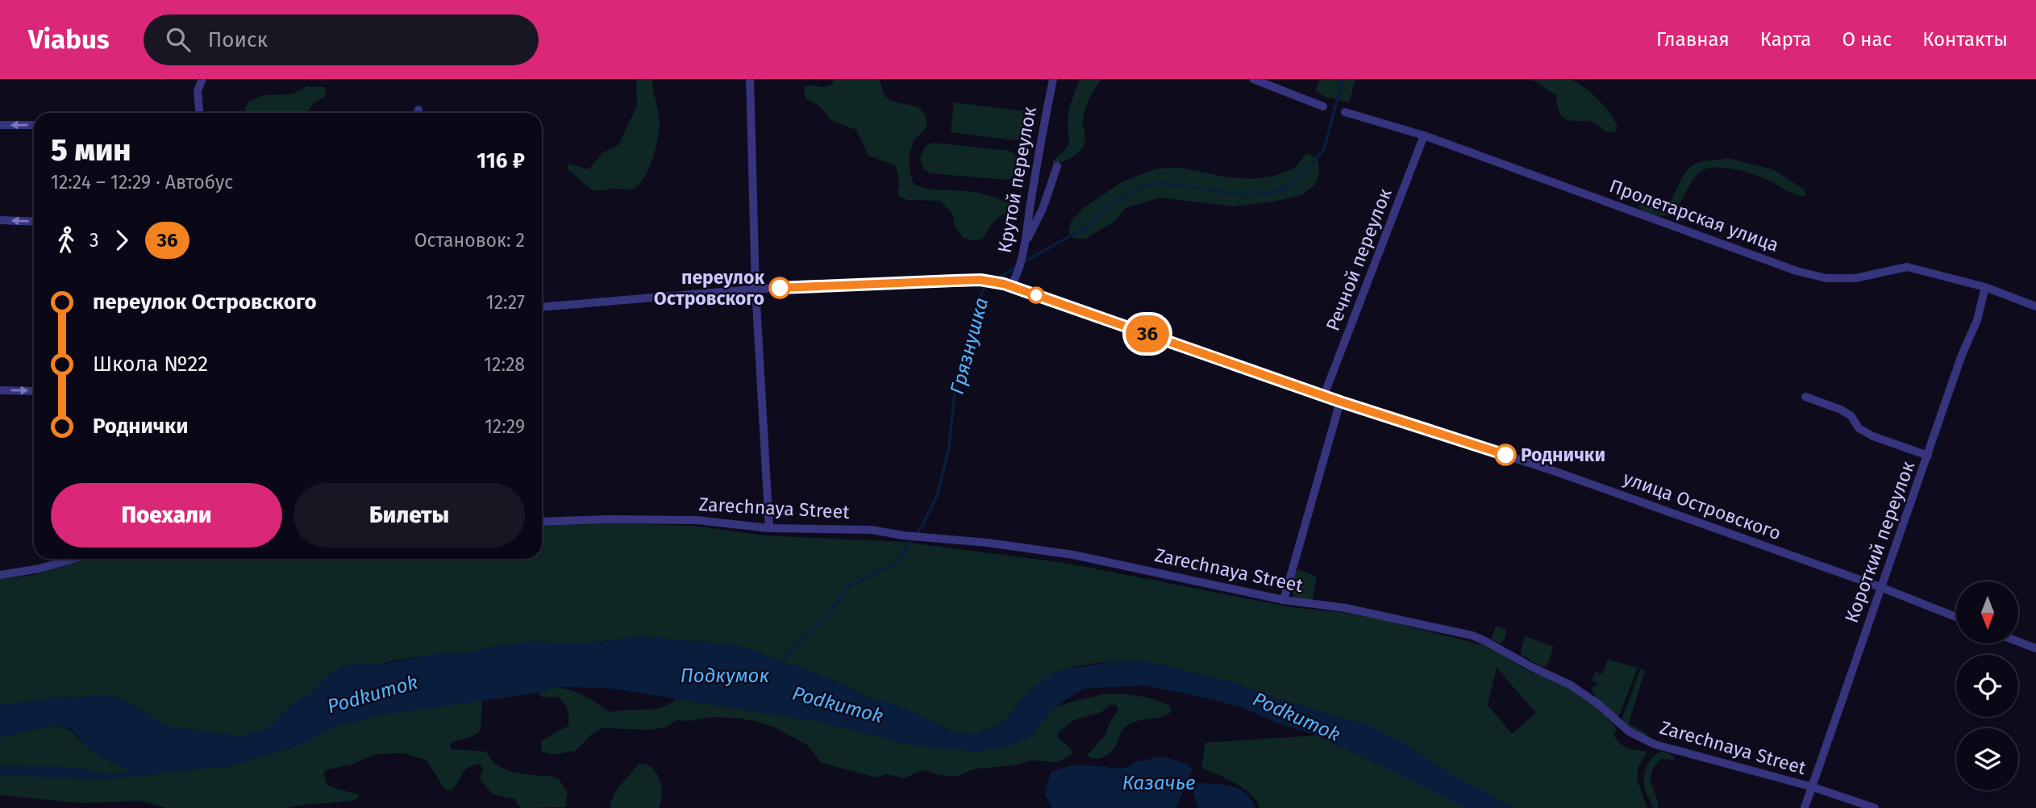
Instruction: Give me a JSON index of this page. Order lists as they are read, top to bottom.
{
  "streets": {
    "street": [
      "Крутой переулок",
      "Пролетарская улица",
      "Речной переулок",
      "улица Островского",
      "Zarechnaya Street",
      "Короткий переулок"
    ]
  },
  "crossings": [
    ["Крутой переулок", "улица Островского"],
    ["Пролетарская улица", "Речной переулок"],
    ["Пролетарская улица", "Короткий переулок"],
    ["Речной переулок", "улица Островского"],
    ["улица Островского", "Короткий переулок"],
    ["Zarechnaya Street", "Короткий переулок"]
  ],
  "water": [
    "Грязнушка",
    "Подкумок",
    "Podkumok",
    "Казачье"
  ],
  "places": ["переулок Островского", "Роднички"],
  "lines": ["bus line 36"],
  "north": "bottom",
  "page": {
    "header": "Viabus",
    "search": "Поиск",
    "nav": [
      "Главная",
      "Карта",
      "О нас",
      "Контакты"
    ],
    "on_map": "36",
    "heading": ["5 мин", "12:24 – 12:29 · Автобус", "116 ₽"],
    "legs": ["3", "36", "Остановок: 2"],
    "list": [
      {
        "name": "переулок Островского",
        "value": "12:27"
      },
      {
        "name": "Школа №22",
        "value": "12:28"
      },
      {
        "name": "Роднички",
        "value": "12:29"
      }
    ],
    "buttons": ["Поехали", "Билеты"]
  }
}
